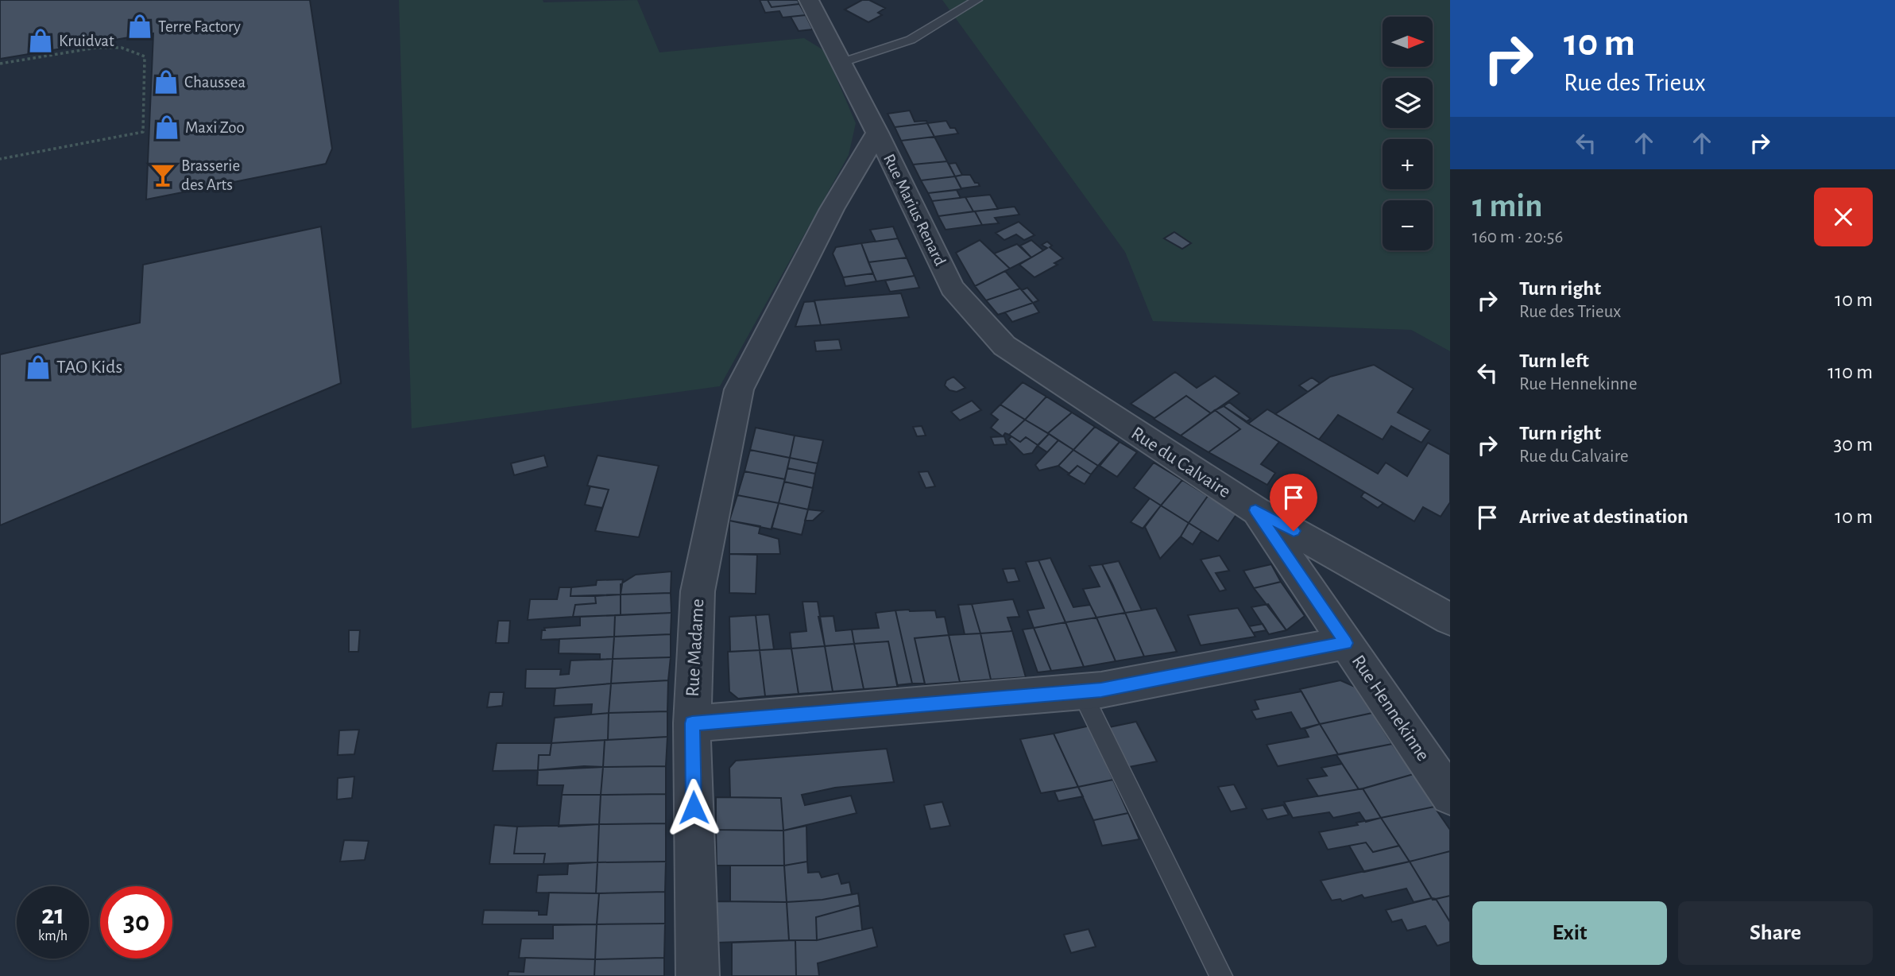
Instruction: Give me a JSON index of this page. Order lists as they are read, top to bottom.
{
  "streets": {
    "street": [
      "Rue Marius Renard",
      "Rue du Calvaire",
      "Rue Madame",
      "Rue Hennekinne"
    ]
  },
  "crossings": [
    ["Rue Marius Renard", "Rue du Calvaire"],
    ["Rue Marius Renard", "Rue Madame"],
    ["Rue du Calvaire", "Rue Hennekinne"]
  ],
  "places": {
    "shop": [
      "Terre Factory",
      "Kruidvat",
      "Chaussea",
      "Maxi Zoo",
      "TAO Kids"
    ],
    "bar": ["Brasserie des Arts"]
  },
  "north": "right",
  "page": {
    "turn": ["10 m", "Rue des Trieux"],
    "map_buttons": ["+", "−"],
    "heading": ["1 min", "160 m · 20:56"],
    "list": [
      {
        "name": "Turn right",
        "note": "Rue des Trieux",
        "value": "10 m"
      },
      {
        "name": "Turn left",
        "note": "Rue Hennekinne",
        "value": "110 m"
      },
      {
        "name": "Turn right",
        "note": "Rue du Calvaire",
        "value": "30 m"
      },
      {
        "name": "Arrive at destination",
        "value": "10 m"
      }
    ],
    "speed": "21 km/h",
    "limit": "30",
    "buttons": ["Exit", "Share"]
  }
}
